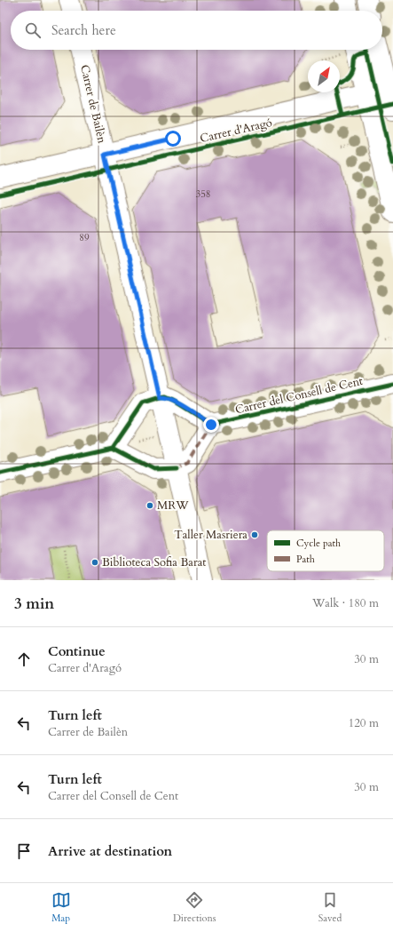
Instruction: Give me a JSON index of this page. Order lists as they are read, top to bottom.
{
  "streets": {
    "street": ["Carrer de Bailèn", "Carrer d'Aragó", "Carrer del Consell de Cent"]
  },
  "crossings": [
    ["Carrer de Bailèn", "Carrer d'Aragó"]
  ],
  "places": ["MRW", "Taller Masriera", "Biblioteca Sofia Barat"],
  "house_numbers": ["358", "89"],
  "legend": ["Cycle path", "Path"],
  "north": "top right",
  "page": {
    "search": "Search here",
    "heading": ["3 min", "Walk · 180 m"],
    "list": [
      ["Continue", "Carrer d'Aragó", "30 m"],
      ["Turn left", "Carrer de Bailèn", "120 m"],
      ["Turn left", "Carrer del Consell de Cent", "30 m"],
      "Arrive at destination"
    ],
    "nav": ["Map", "Directions", "Saved"]
  }
}
